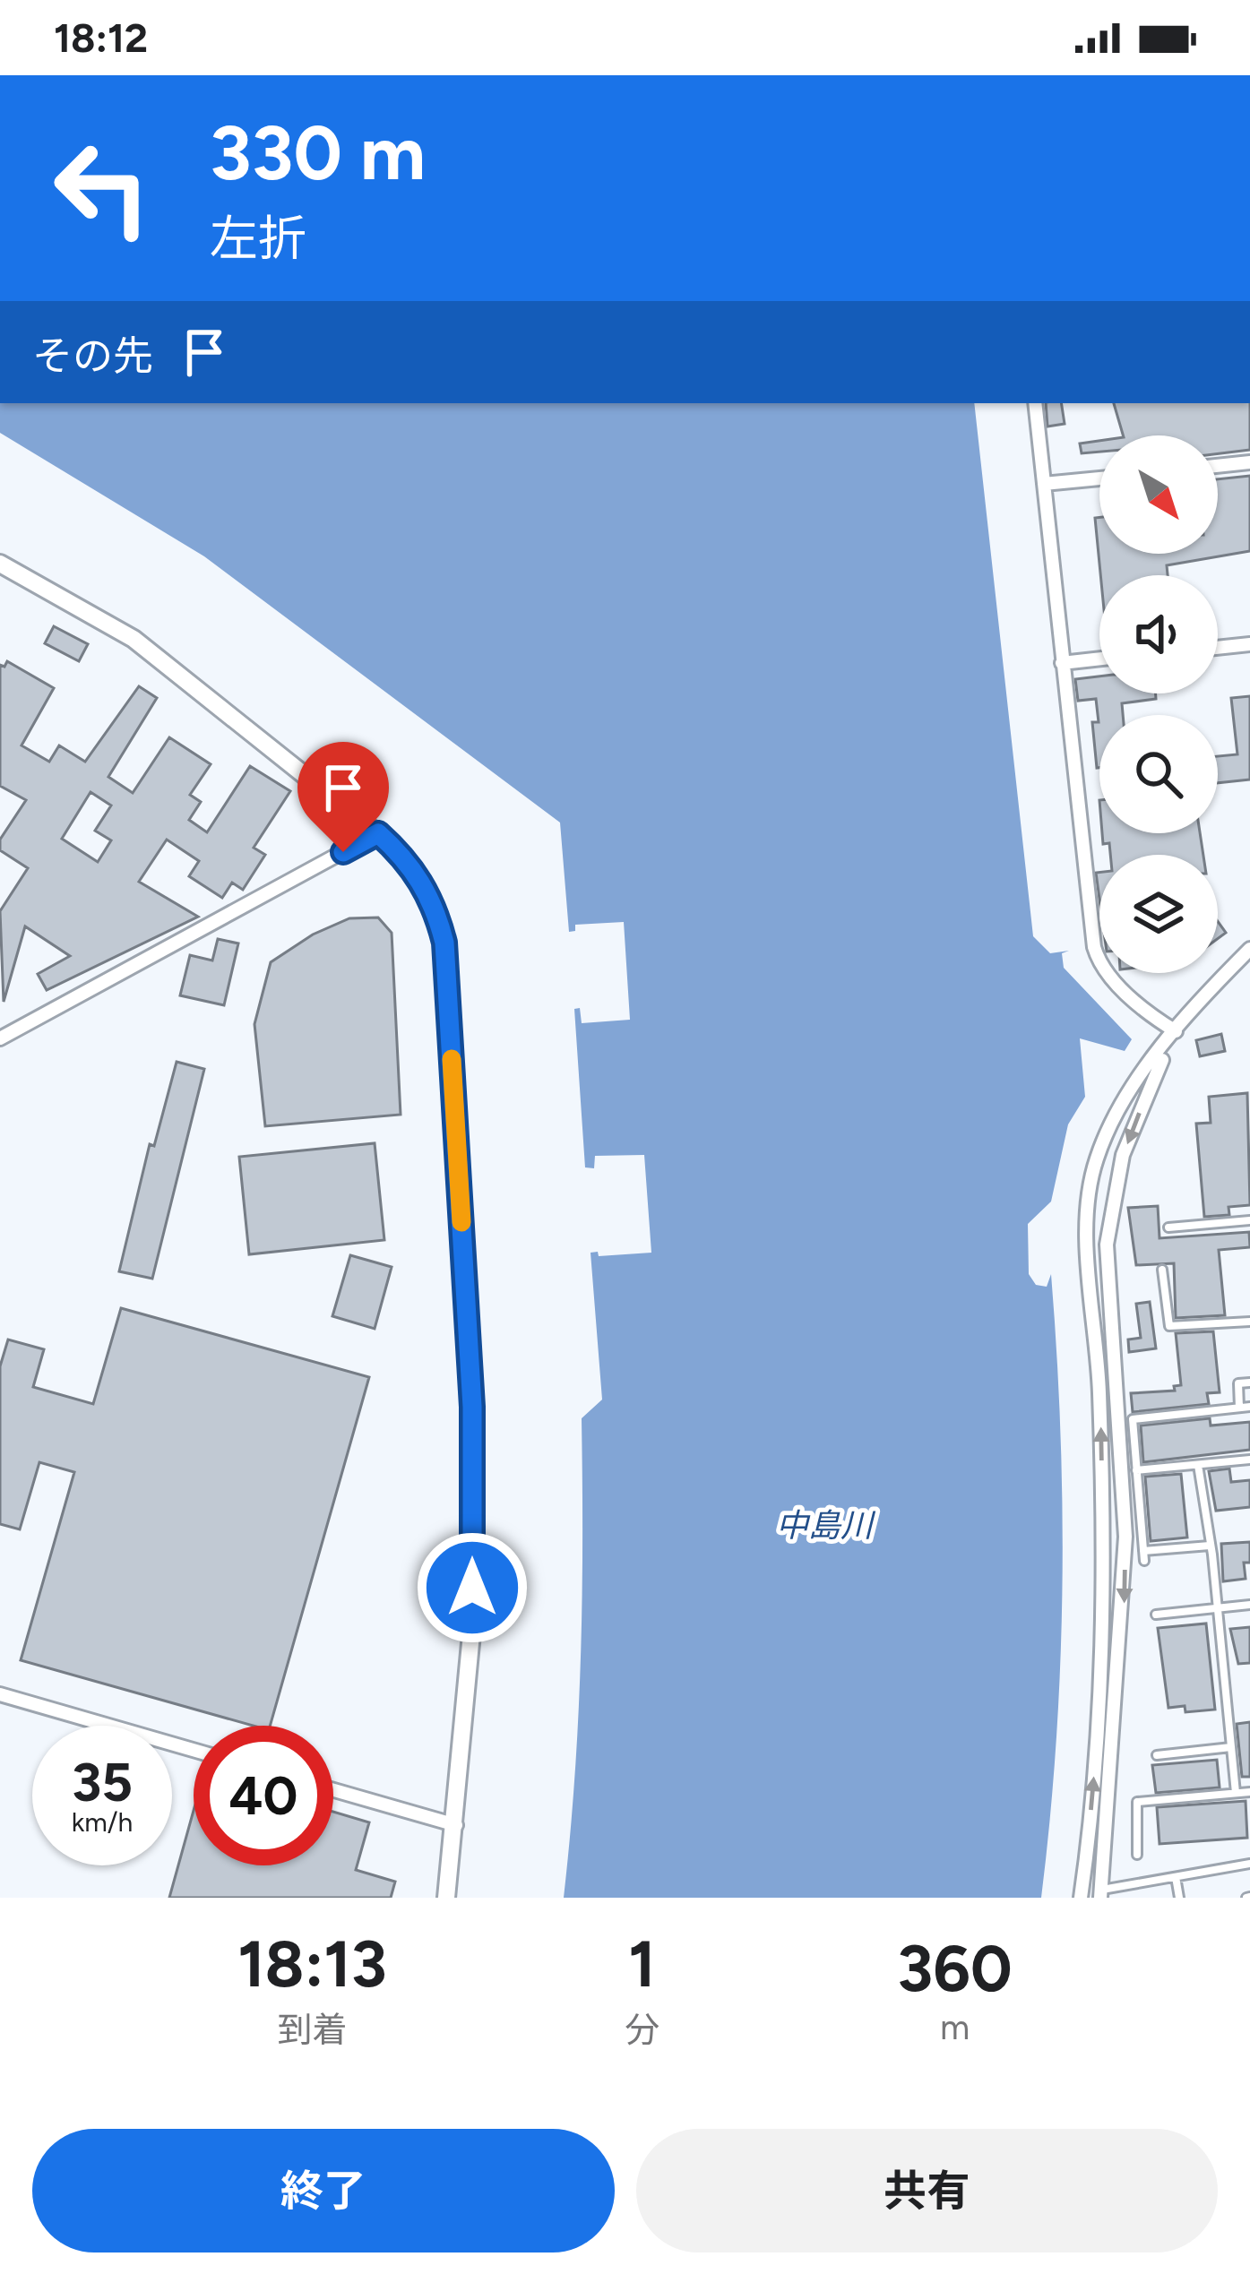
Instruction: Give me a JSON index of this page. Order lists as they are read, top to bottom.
{
  "water": ["中島川"],
  "north": "bottom right",
  "page": {
    "status": "18:12",
    "turn": ["330 m", "左折"],
    "then": "その先",
    "speed": "35 km/h",
    "limit": "40",
    "eta": [
      "18:13",
      "到着",
      "1",
      "分",
      "360",
      "m"
    ],
    "buttons": ["終了", "共有"]
  }
}
